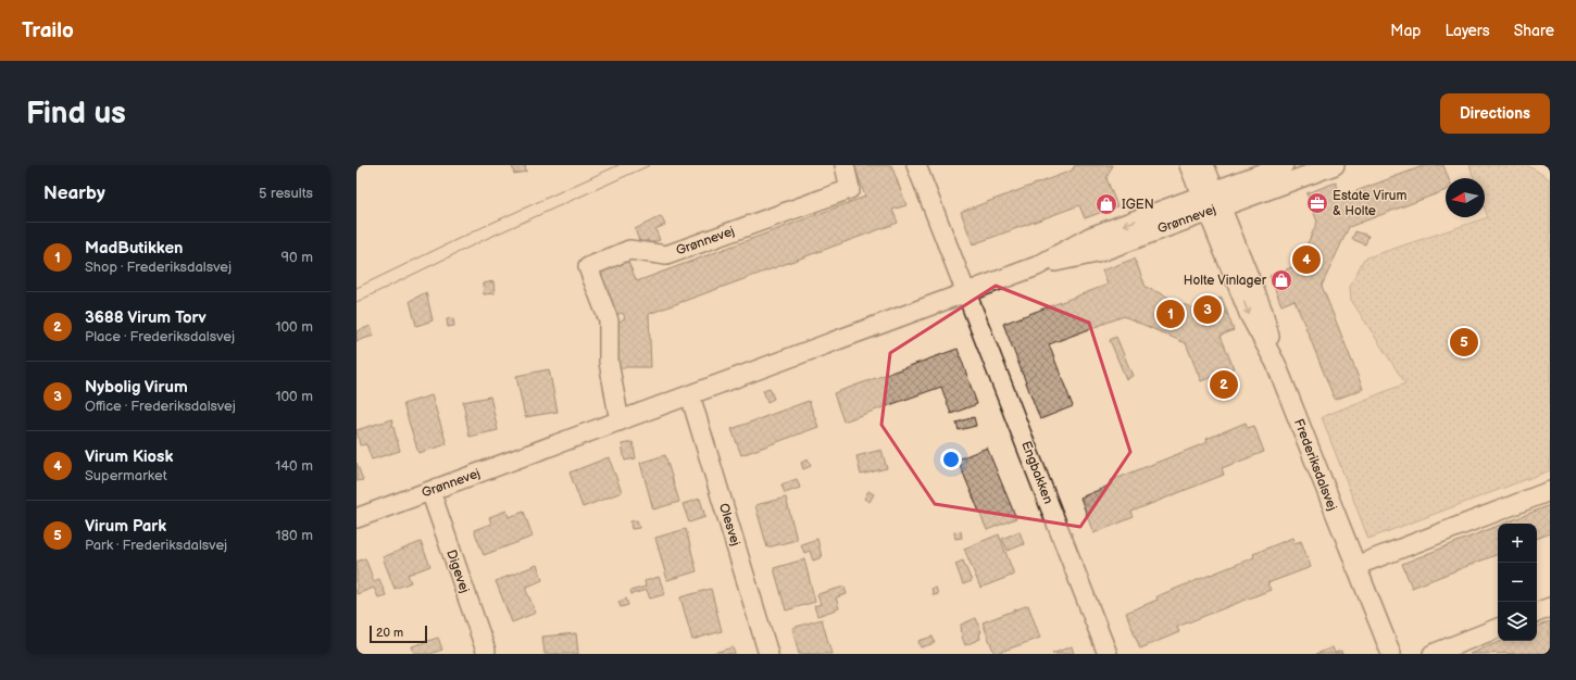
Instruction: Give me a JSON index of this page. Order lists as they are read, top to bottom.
{
  "streets": {
    "street": [
      "Grønnevej",
      "Frederiksdalsvej",
      "Engbakken",
      "Olesvej",
      "Digevej"
    ]
  },
  "crossings": [
    ["Grønnevej", "Frederiksdalsvej"],
    ["Grønnevej", "Engbakken"],
    ["Grønnevej", "Olesvej"],
    ["Grønnevej", "Digevej"]
  ],
  "places": {
    "office": ["Estate Virum & Holte"],
    "shop": ["IGEN", "Holte Vinlager"]
  },
  "scale_bar": "20 m",
  "north": "left",
  "page": {
    "header": "Trailo",
    "nav": ["Map", "Layers", "Share"],
    "buttons": "Directions",
    "title": "Find us",
    "heading": ["Nearby", "5 results"],
    "list": [
      {
        "mark": "1",
        "name": "MadButikken",
        "note": "Shop · Frederiksdalsvej",
        "value": "90 m"
      },
      {
        "mark": "2",
        "name": "3688 Virum Torv",
        "note": "Place · Frederiksdalsvej",
        "value": "100 m"
      },
      {
        "mark": "3",
        "name": "Nybolig Virum",
        "note": "Office · Frederiksdalsvej",
        "value": "100 m"
      },
      {
        "mark": "4",
        "name": "Virum Kiosk",
        "note": "Supermarket",
        "value": "140 m"
      },
      {
        "mark": "5",
        "name": "Virum Park",
        "note": "Park · Frederiksdalsvej",
        "value": "180 m"
      }
    ],
    "pins": [
      "4",
      "3",
      "1",
      "5",
      "2"
    ],
    "map_buttons": ["+", "−"],
    "scale": "20 m"
  }
}
